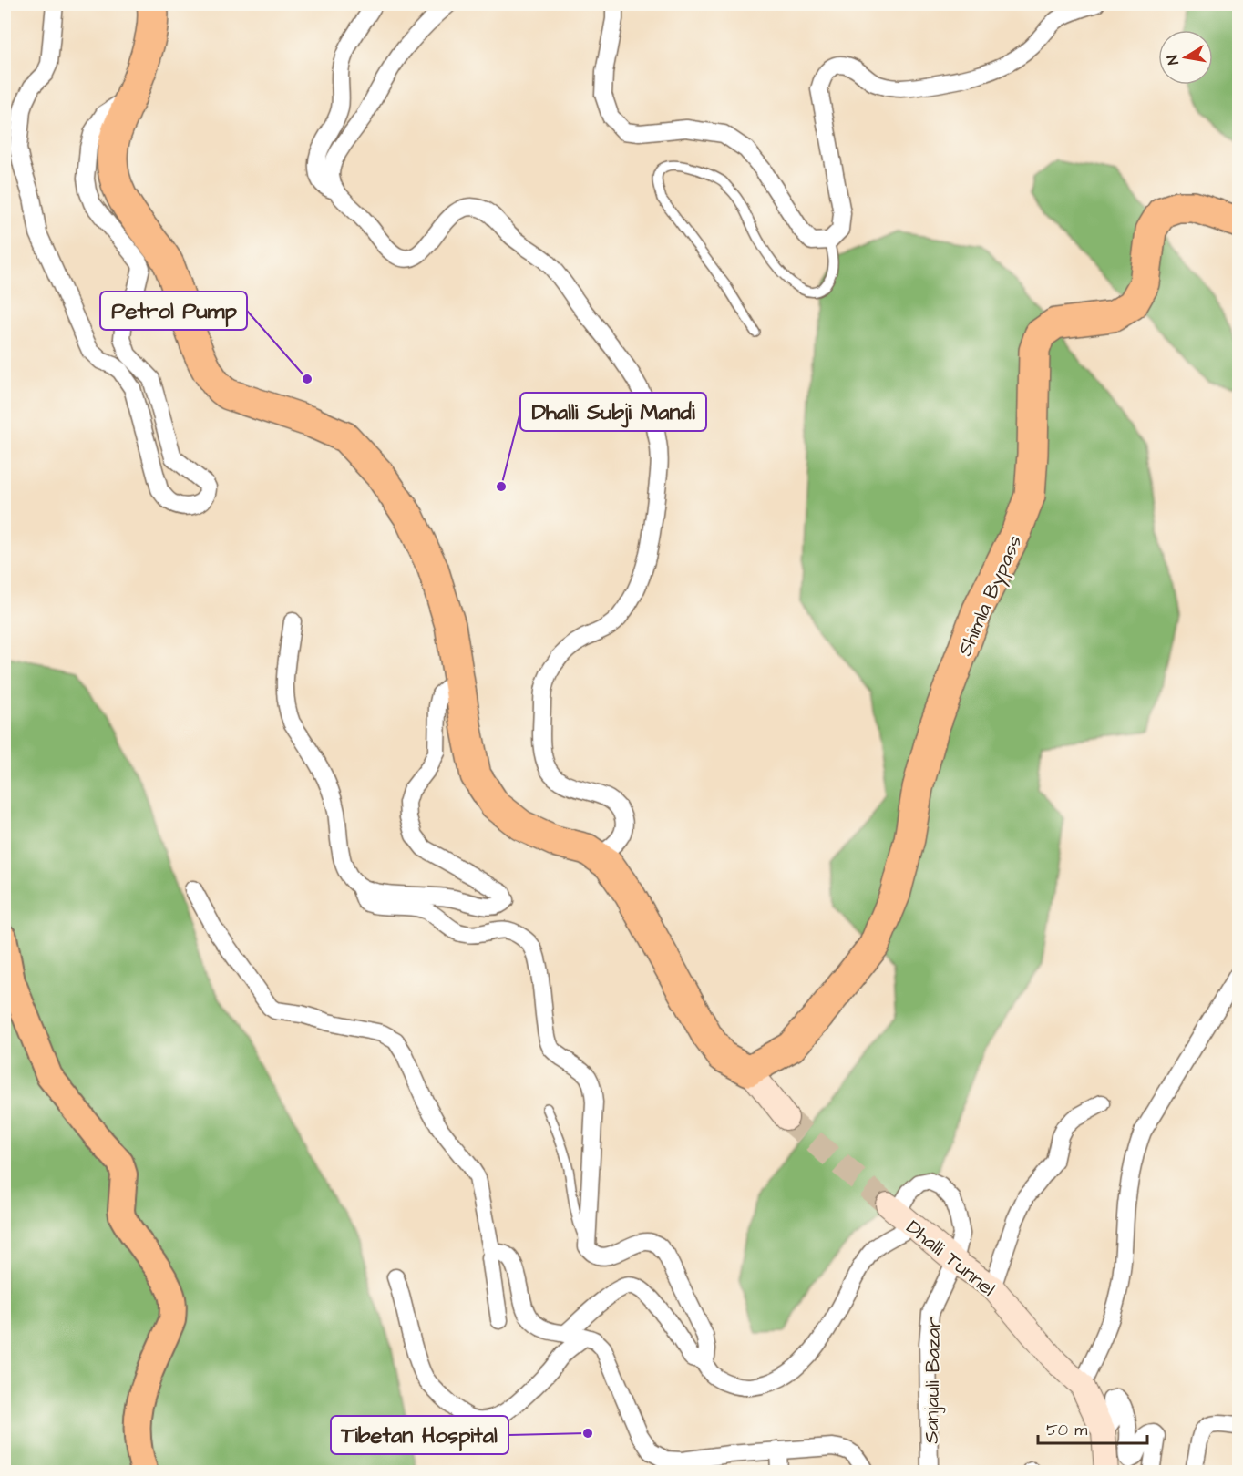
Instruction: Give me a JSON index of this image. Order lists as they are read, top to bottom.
{
  "streets": {
    "highway": ["Shimla Bypass"],
    "main road": ["Dhalli Tunnel"],
    "street": ["Sanjauli Bazar"]
  },
  "crossings": [
    ["Dhalli Tunnel", "Sanjauli Bazar"]
  ],
  "places": ["Petrol Pump", "Dhalli Subji Mandi", "Tibetan Hospital"],
  "scale_bar": "50 m",
  "north": "left"
}
